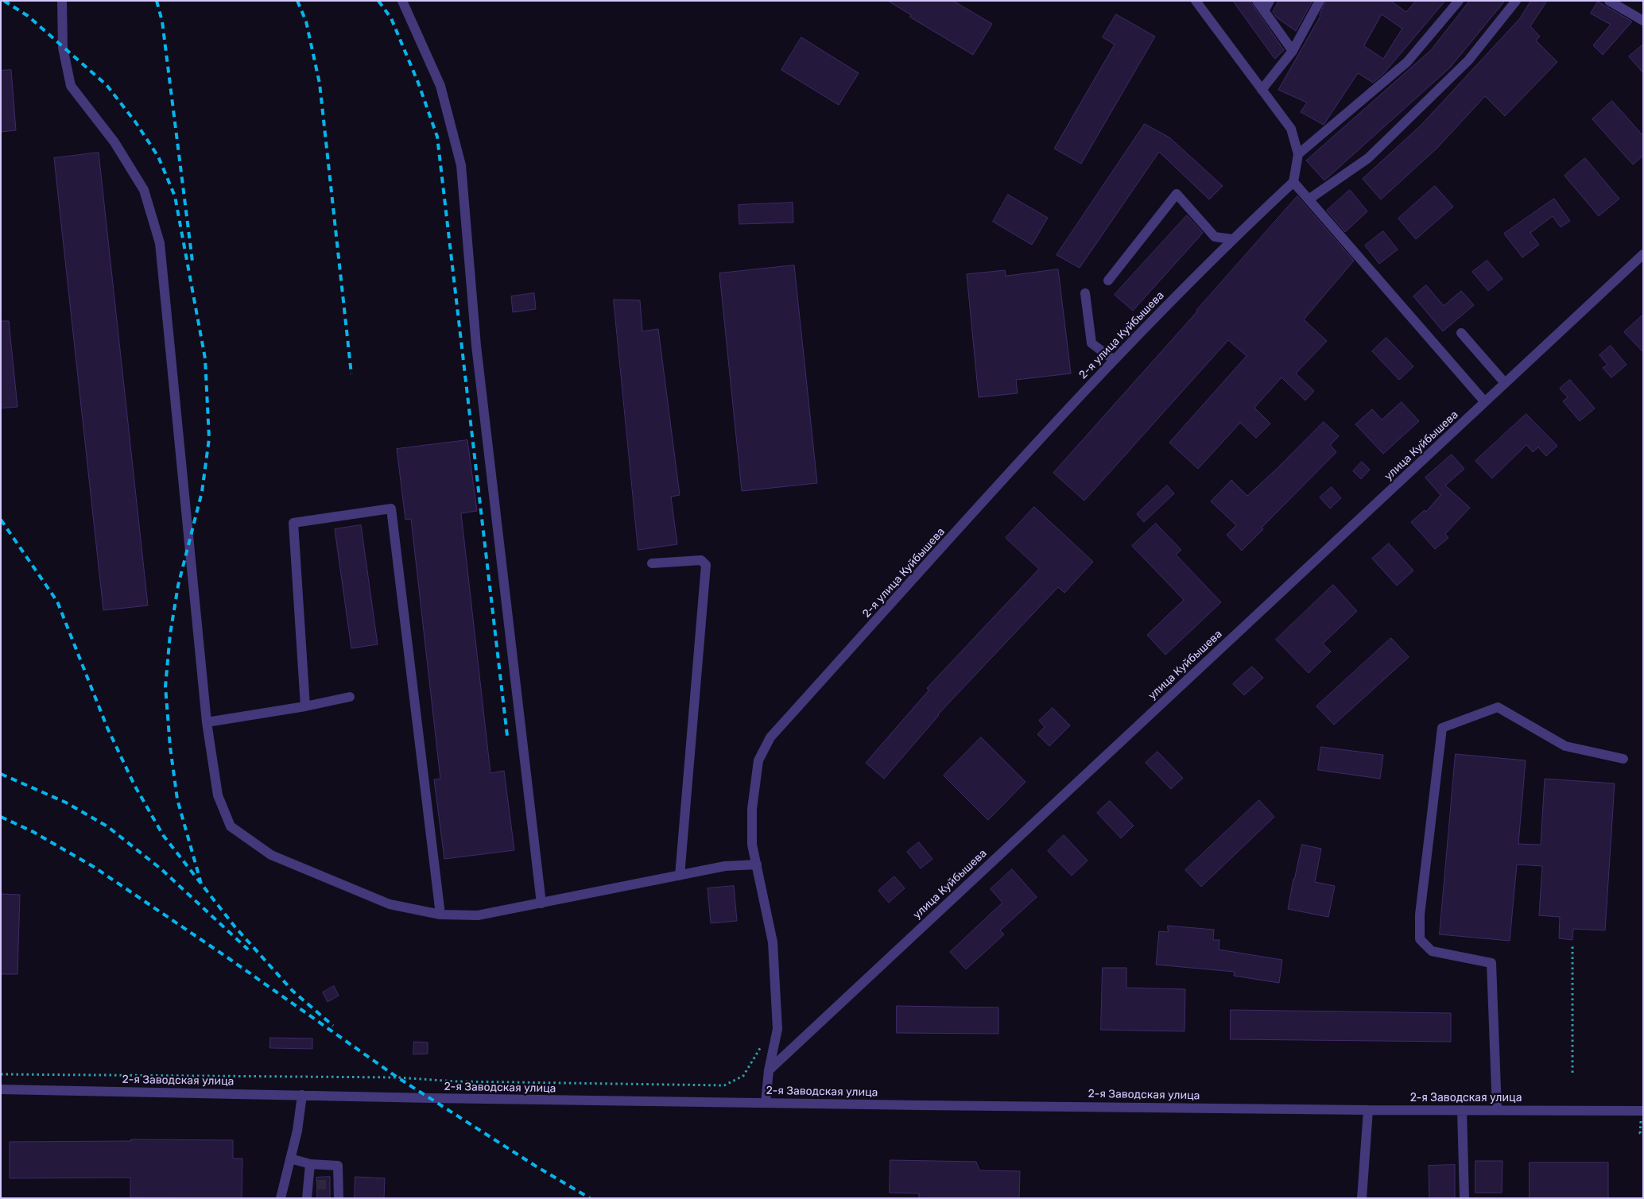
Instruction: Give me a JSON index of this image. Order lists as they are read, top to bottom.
{
  "streets": {
    "street": ["2-я улица Куйбышева", "улица Куйбышева", "2-я Заводская улица"]
  },
  "crossings": [
    ["2-я улица Куйбышева", "улица Куйбышева"]
  ]
}
